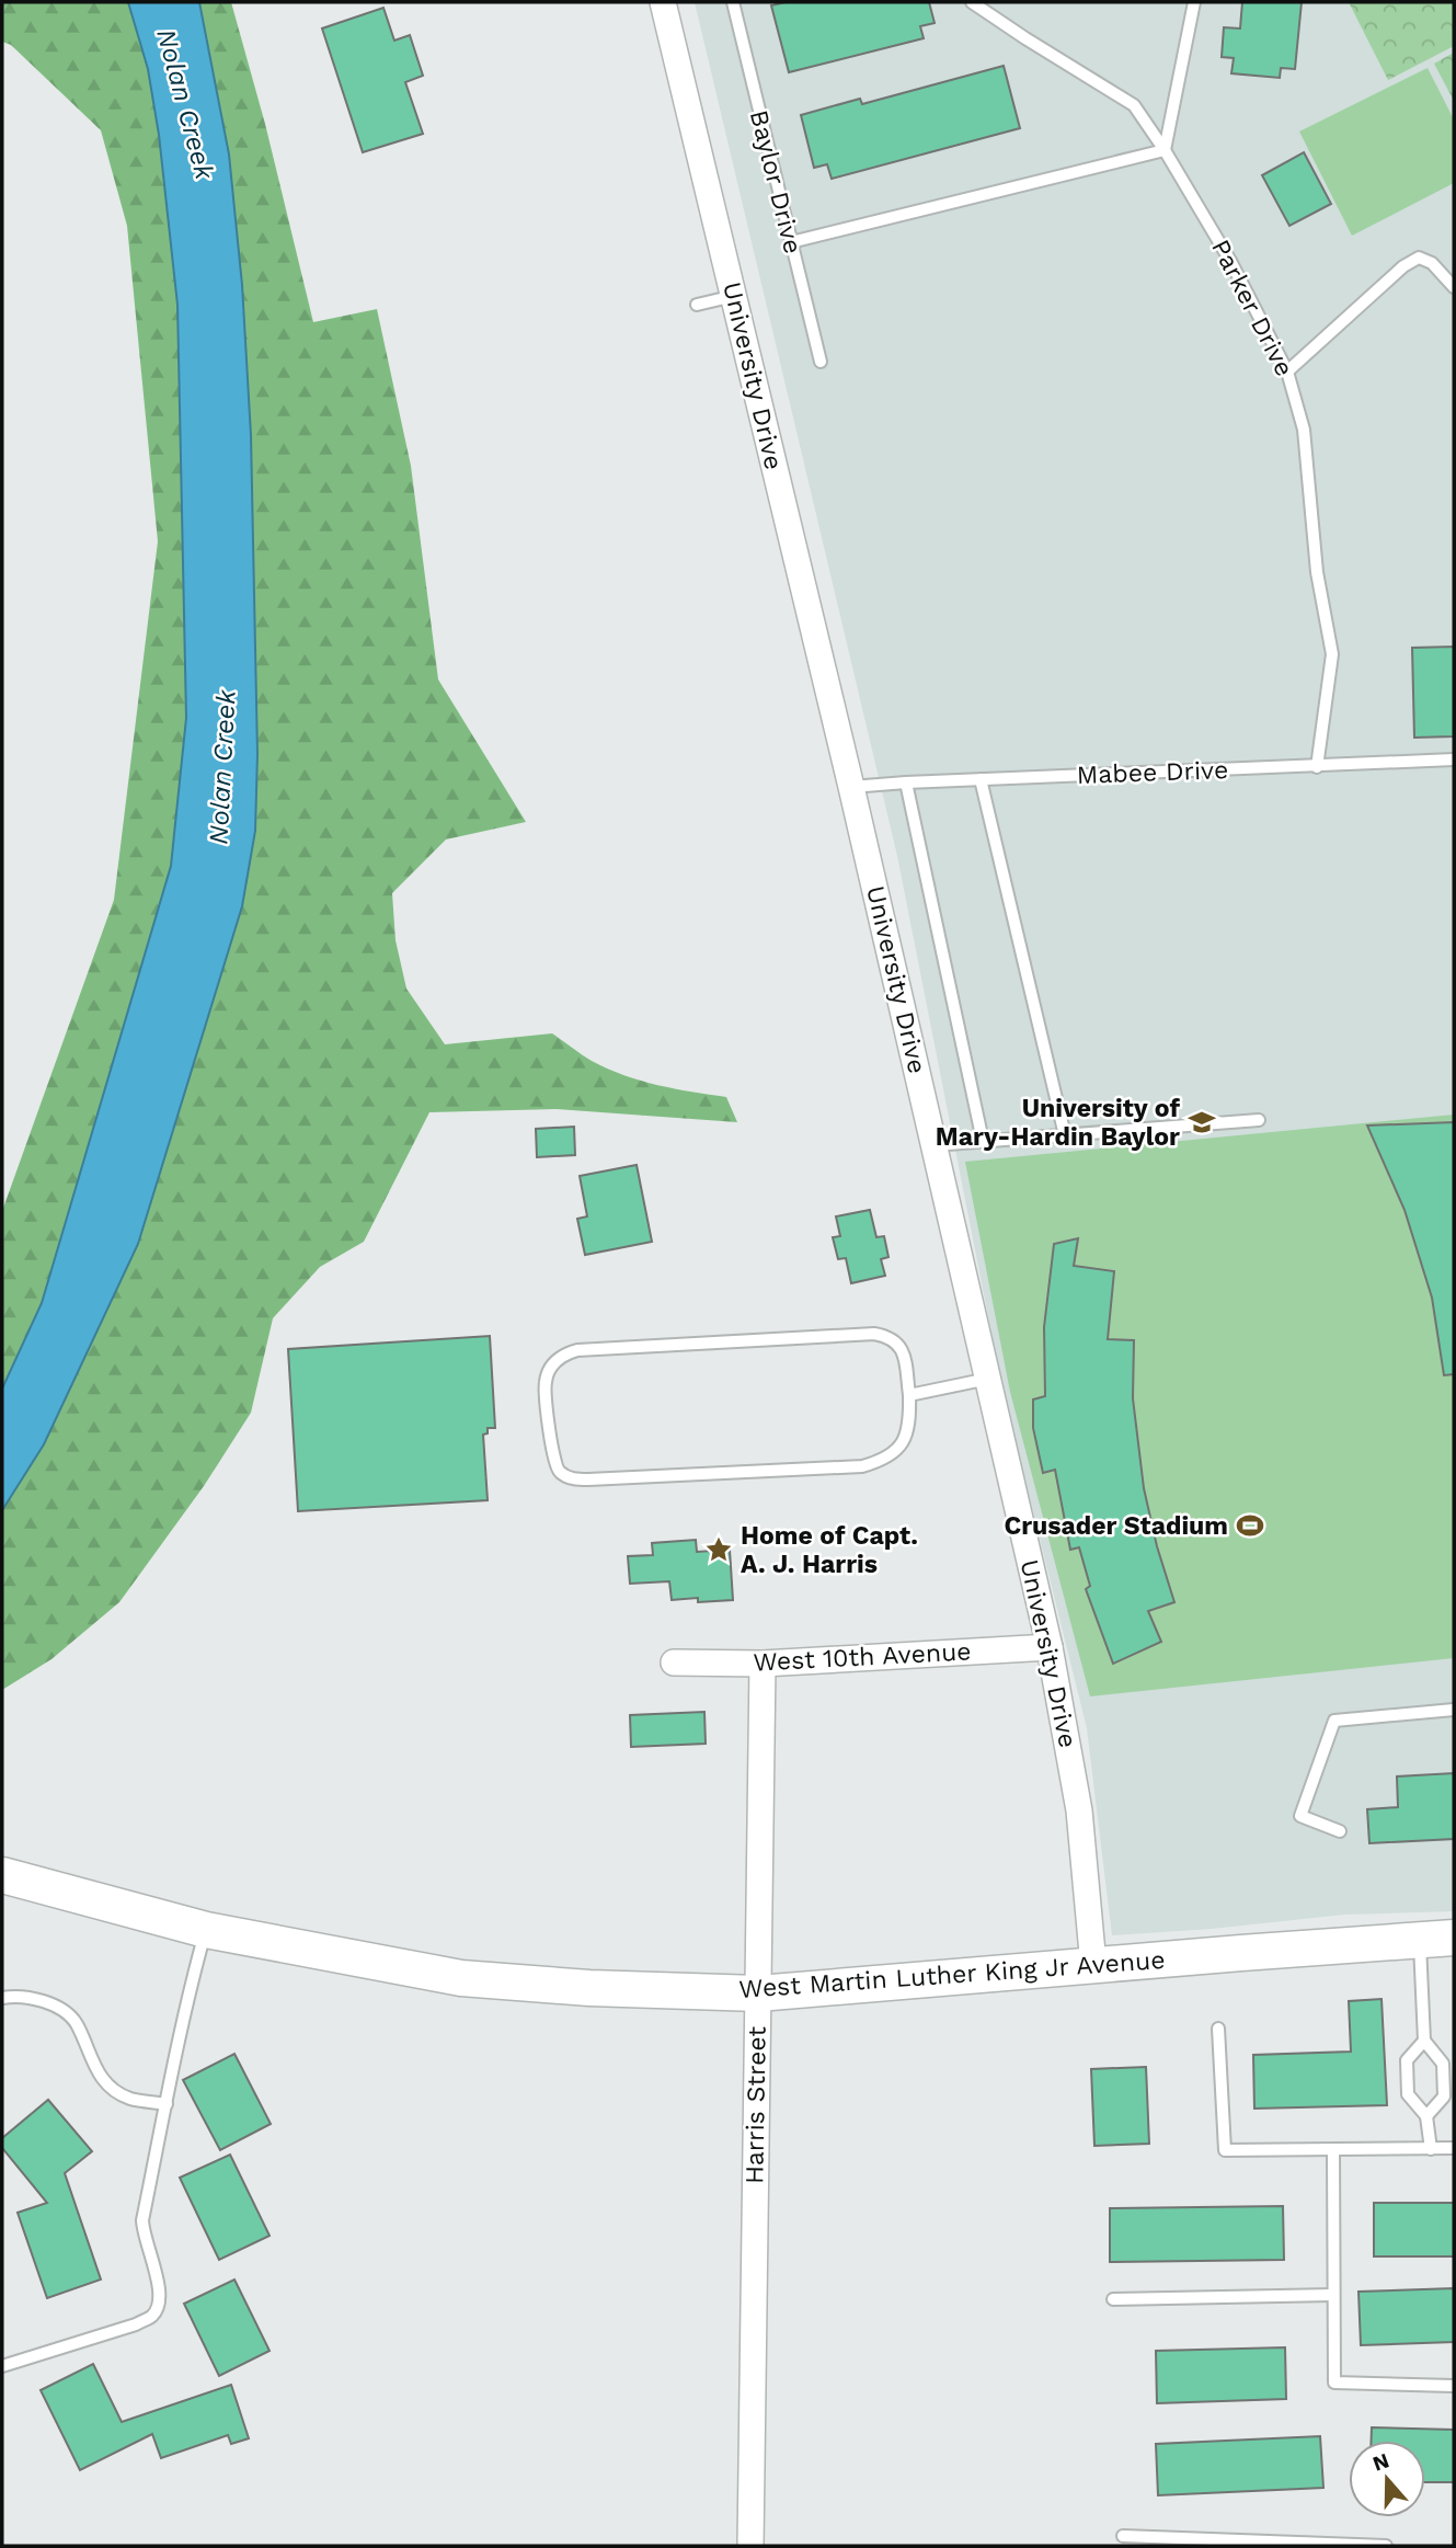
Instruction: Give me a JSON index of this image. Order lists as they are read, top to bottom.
{
  "streets": {
    "street": [
      "University Drive",
      "West 10th Avenue",
      "West Martin Luther King Jr Avenue",
      "Harris Street"
    ],
    "lane": ["Baylor Drive", "Parker Drive", "Mabee Drive"]
  },
  "crossings": [
    ["Parker Drive", "Mabee Drive"],
    ["University Drive", "Mabee Drive"],
    ["University Drive", "West 10th Avenue"],
    ["University Drive", "West Martin Luther King Jr Avenue"],
    ["West 10th Avenue", "Harris Street"],
    ["West Martin Luther King Jr Avenue", "Harris Street"]
  ],
  "water": ["Nolan Creek"],
  "places": {
    "school or university": ["University of Mary-Hardin Baylor"],
    "sports": ["Crusader Stadium"],
    "place": ["Home of Capt. A. J. Harris"]
  },
  "north": "top"
}
